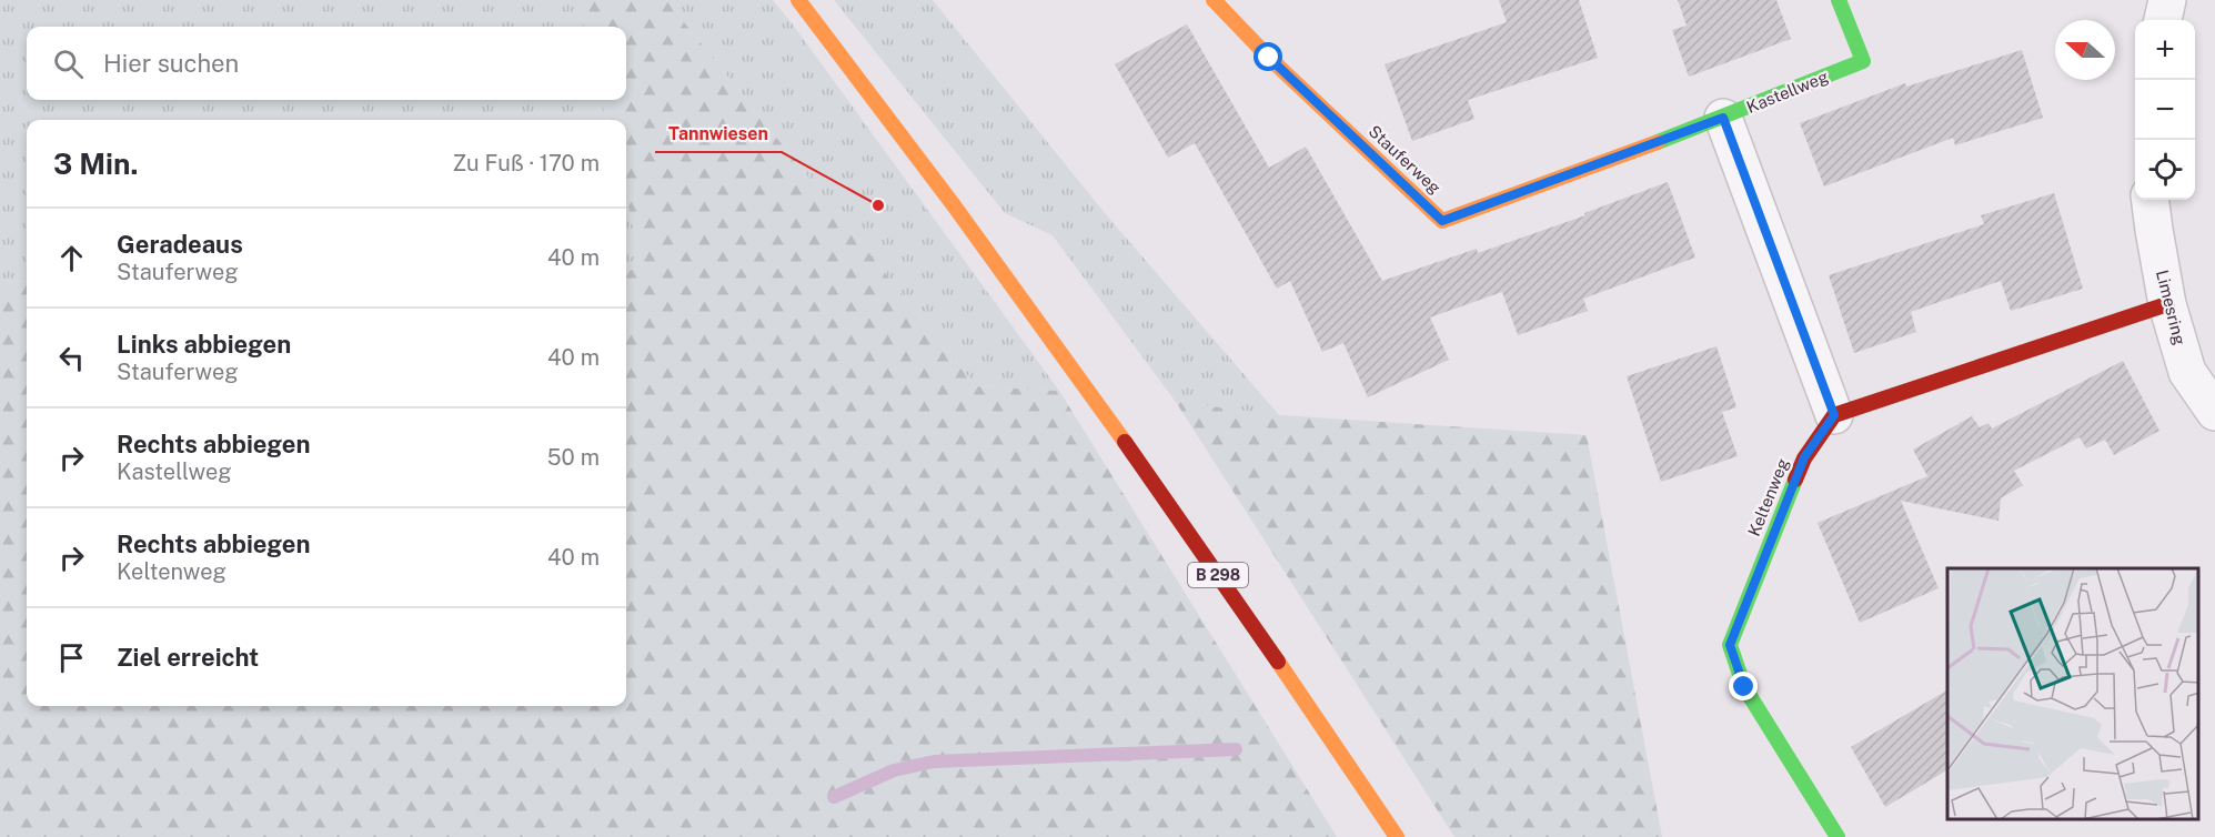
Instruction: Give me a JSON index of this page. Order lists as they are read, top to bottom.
{
  "streets": {
    "street": [
      "Kastellweg",
      "Stauferweg",
      "Limesring",
      "Keltenweg",
      "B 298"
    ]
  },
  "crossings": [
    ["Kastellweg", "Stauferweg"]
  ],
  "places": ["Tannwiesen"],
  "north": "left",
  "page": {
    "map_buttons": ["+", "−"],
    "search": "Hier suchen",
    "heading": ["3 Min.", "Zu Fuß · 170 m"],
    "list": [
      ["Geradeaus", "Stauferweg", "40 m"],
      ["Links abbiegen", "Stauferweg", "40 m"],
      ["Rechts abbiegen", "Kastellweg", "50 m"],
      ["Rechts abbiegen", "Keltenweg", "40 m"],
      "Ziel erreicht"
    ]
  }
}
